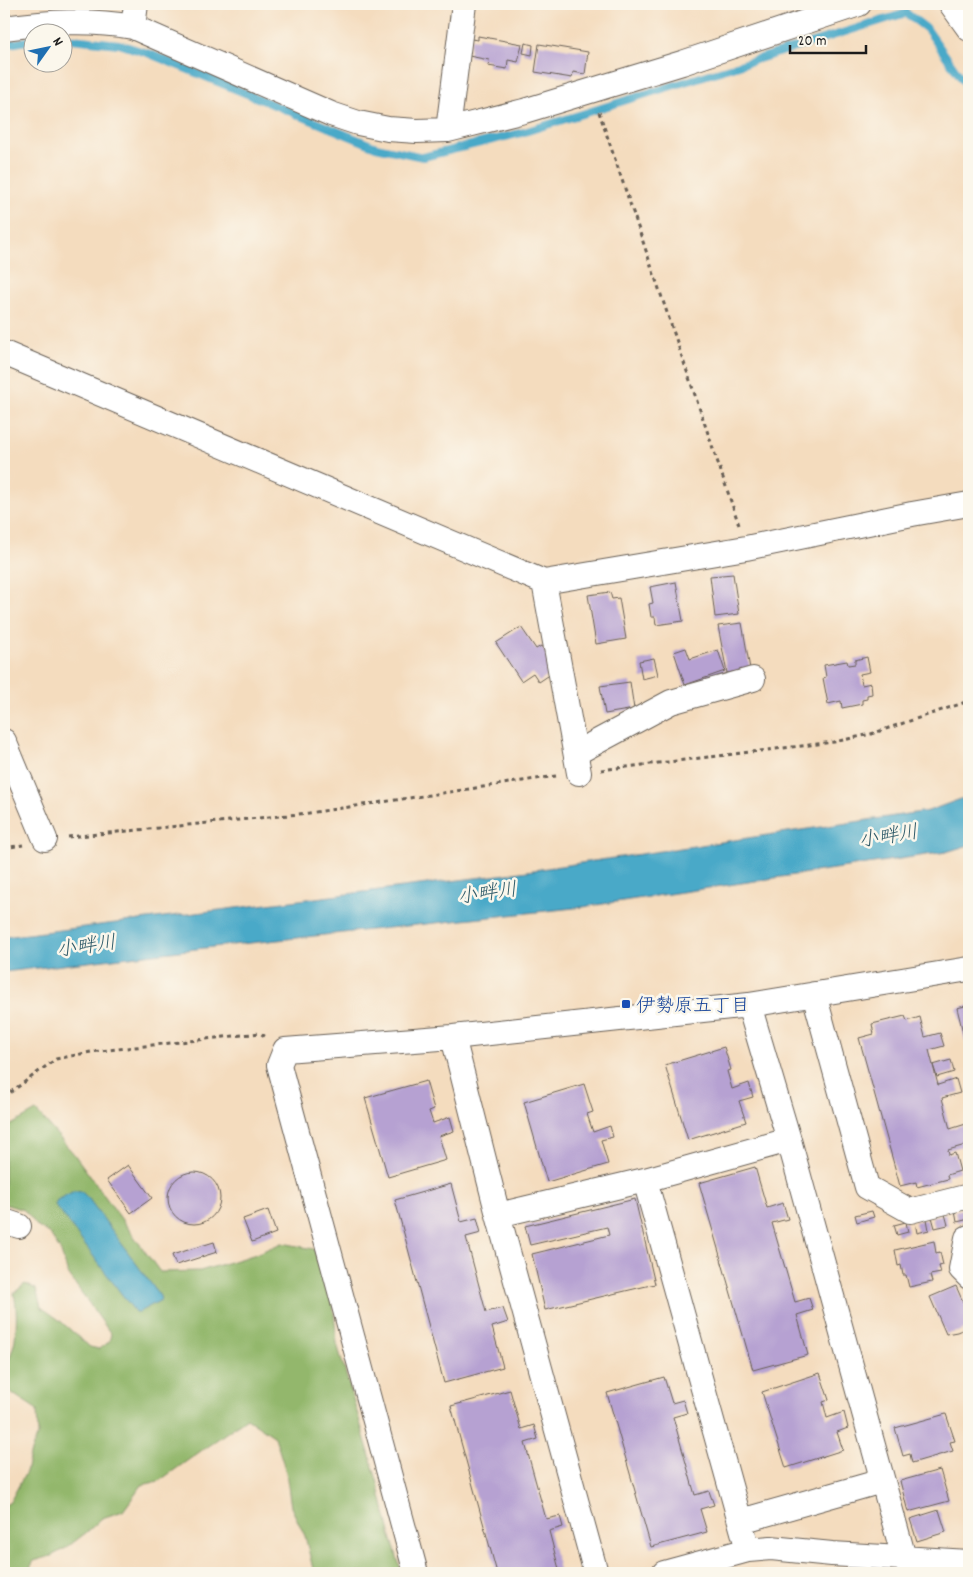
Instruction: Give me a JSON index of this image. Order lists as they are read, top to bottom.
{
  "water": ["小畔川"],
  "places": {
    "transit": ["伊勢原五丁目"]
  },
  "scale_bar": "20 m",
  "north": "top right"
}
